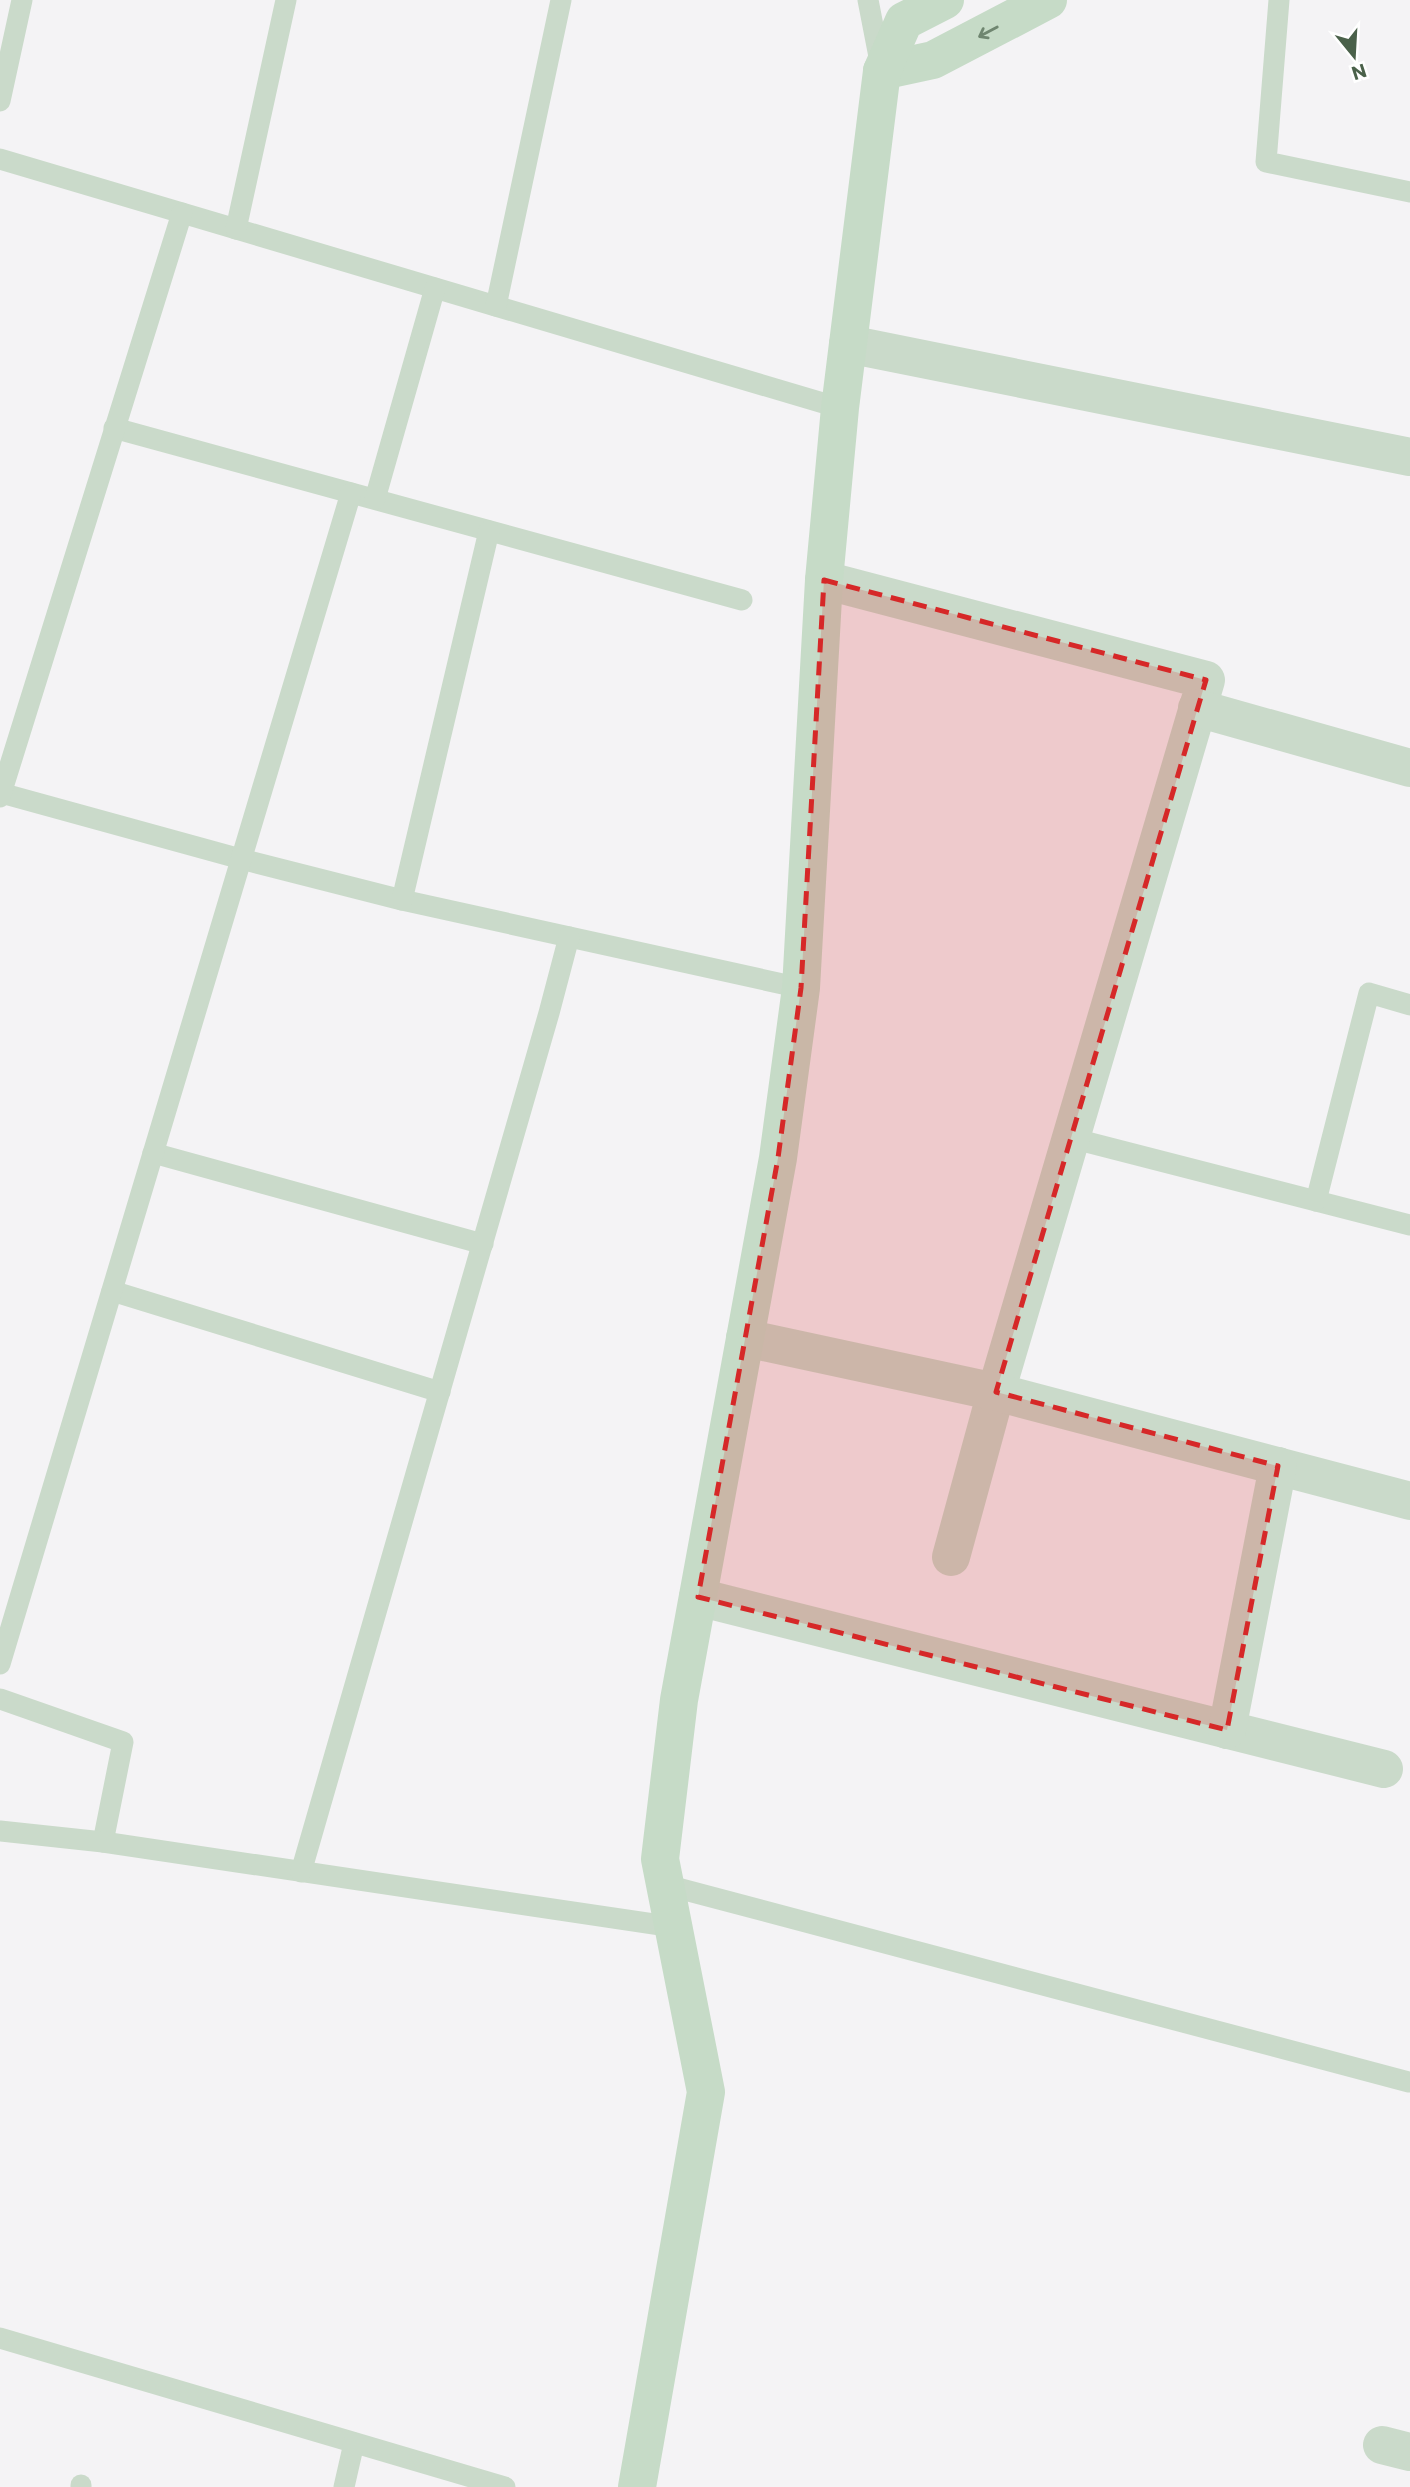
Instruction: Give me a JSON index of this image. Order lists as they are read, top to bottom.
{
  "north": "bottom"
}
